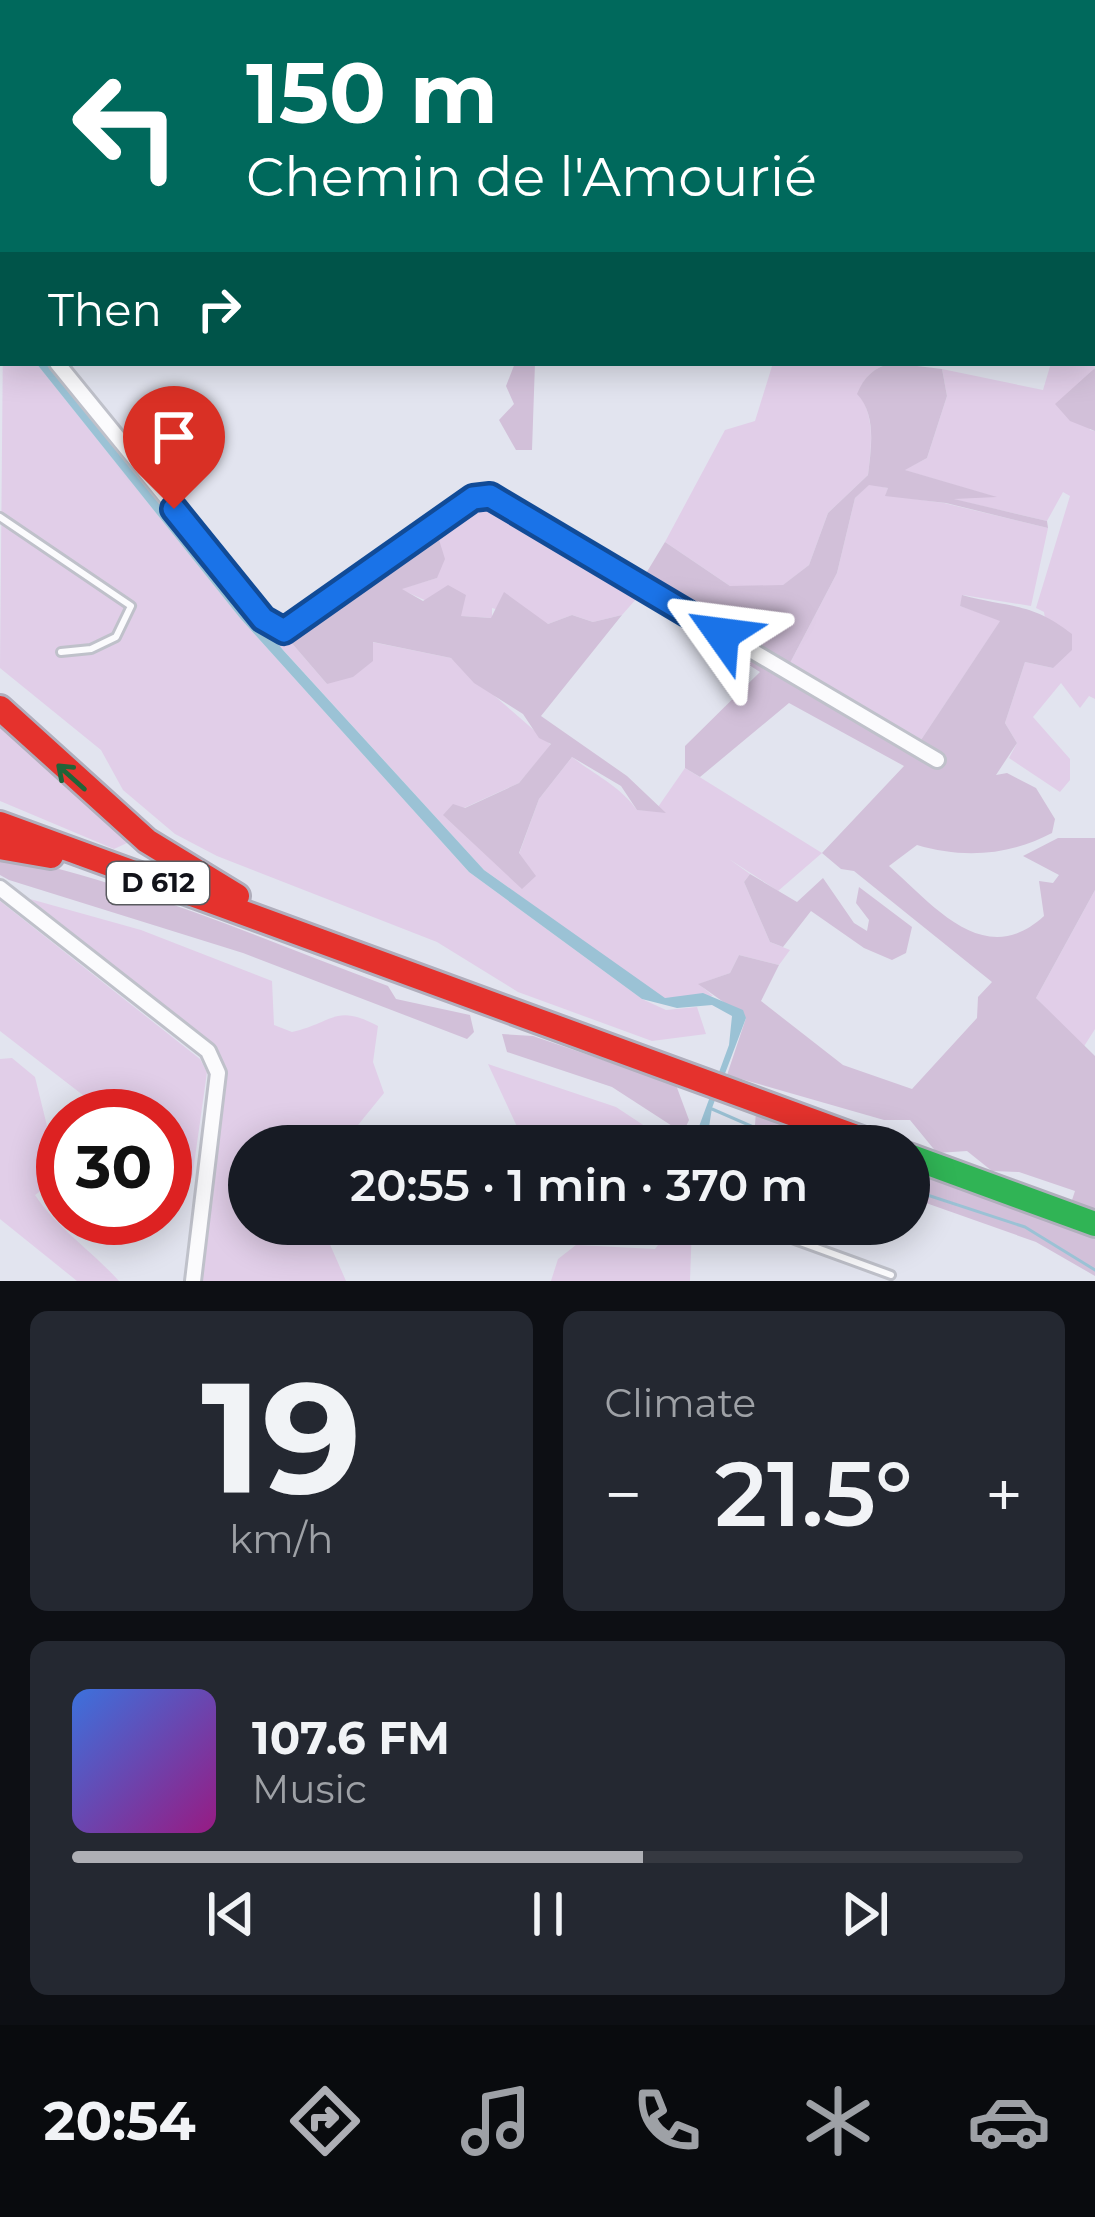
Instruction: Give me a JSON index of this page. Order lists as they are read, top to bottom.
{
  "streets": {
    "highway": ["D 612"]
  },
  "page": {
    "turn": ["150 m", "Chemin de l'Amourié"],
    "then": "Then",
    "limit": "30",
    "trip": "20:55 · 1 min · 370 m",
    "tile": [
      ["19", "km/h"],
      "Climate"
    ],
    "heat": ["−", "21.5°", "+"],
    "song": ["107.6 FM", "Music"],
    "tabs": "20:54"
  }
}
